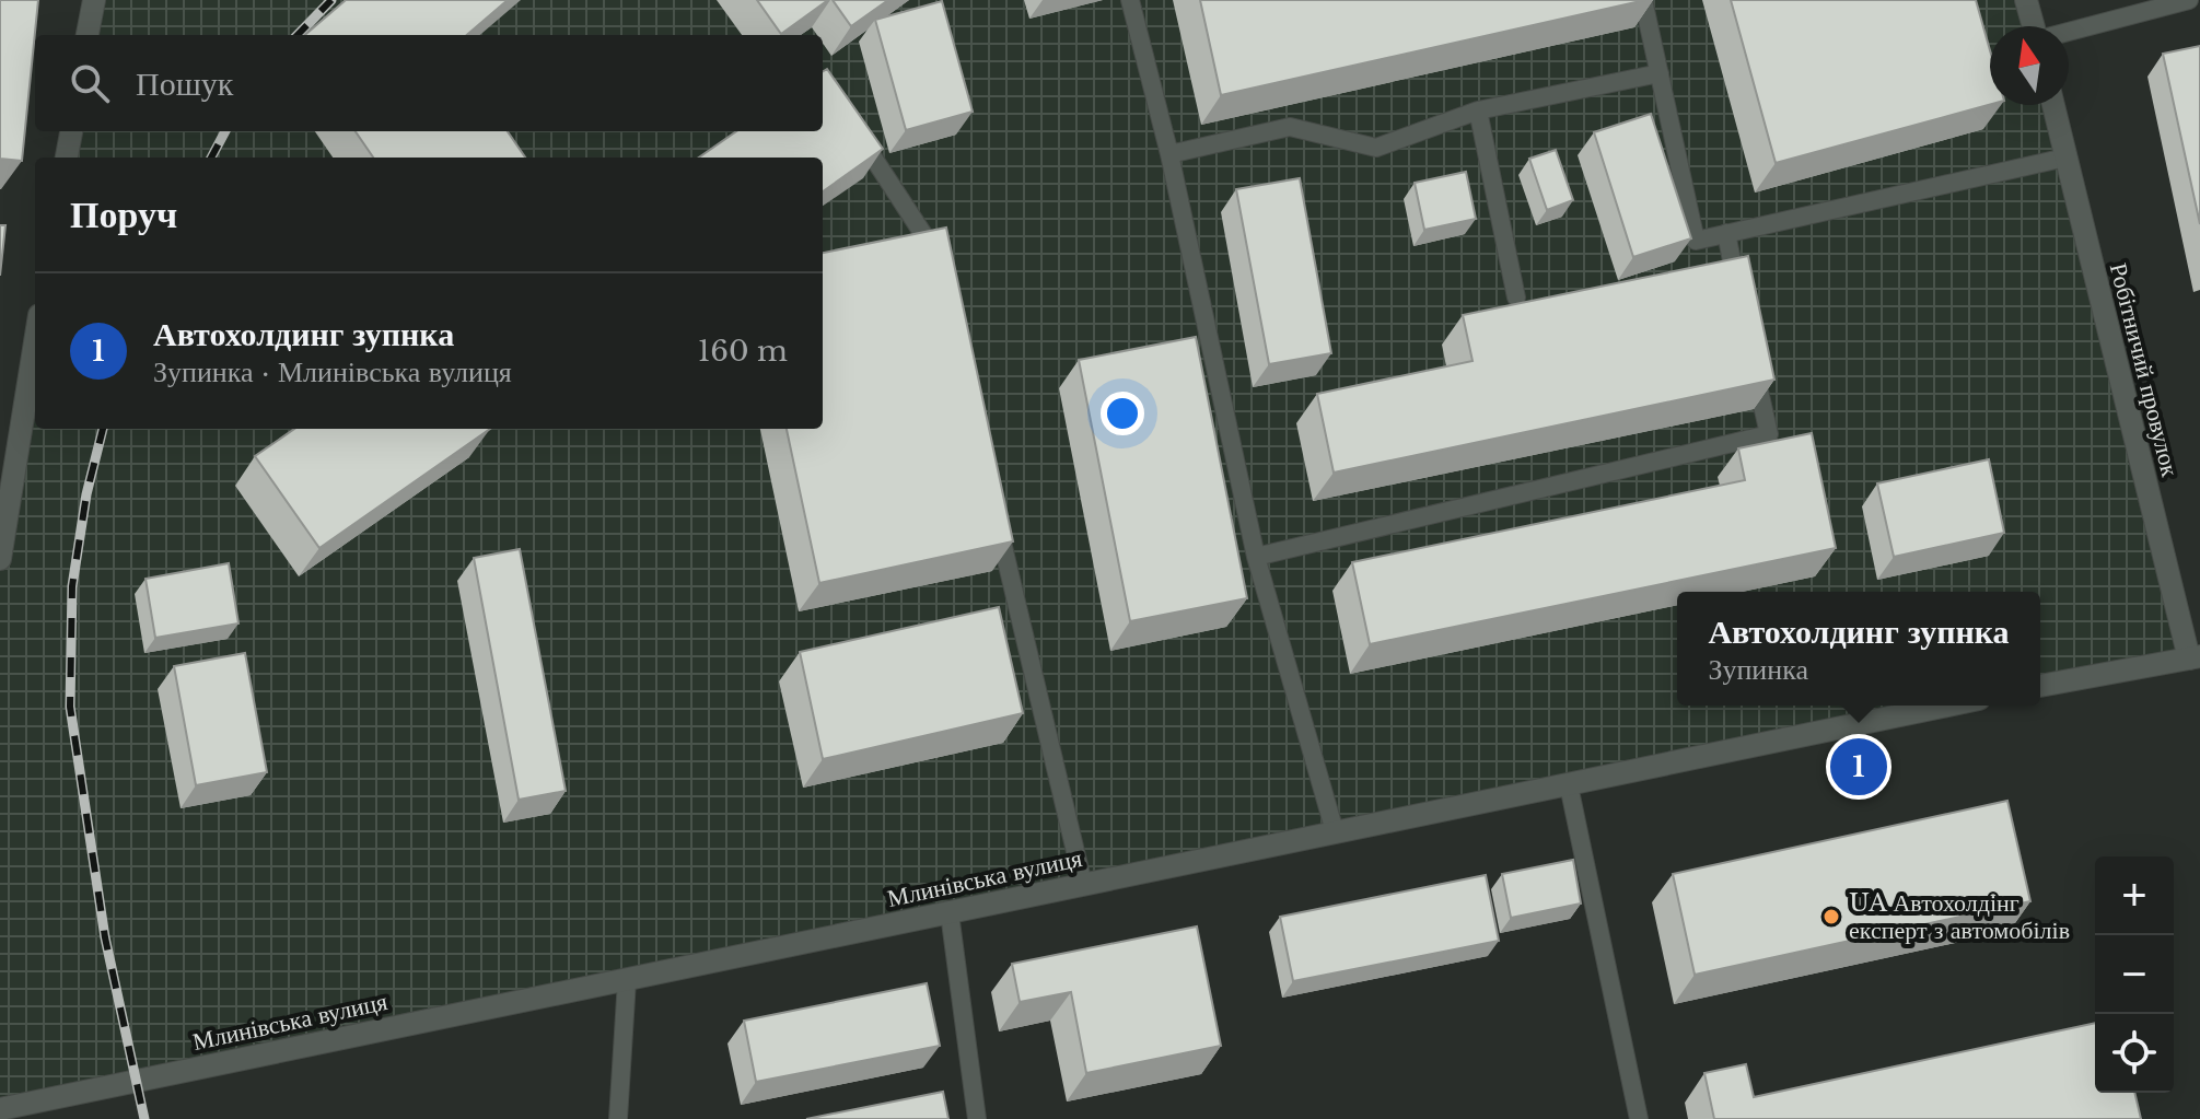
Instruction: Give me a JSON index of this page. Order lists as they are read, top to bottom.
{
  "streets": {
    "main road": ["Робітничий провулок", "Млинівська вулиця"]
  },
  "places": ["UA Автохолдінг експерт з автомобілів"],
  "north": "top",
  "page": {
    "search": "Пошук",
    "heading": "Поруч",
    "list": [
      {
        "mark": "1",
        "name": "Автохолдинг зупнка",
        "note": "Зупинка · Млинівська вулиця",
        "value": "160 m"
      }
    ],
    "popup": ["Автохолдинг зупнка", "Зупинка"],
    "pins": "1",
    "map_buttons": ["+", "−"]
  }
}
